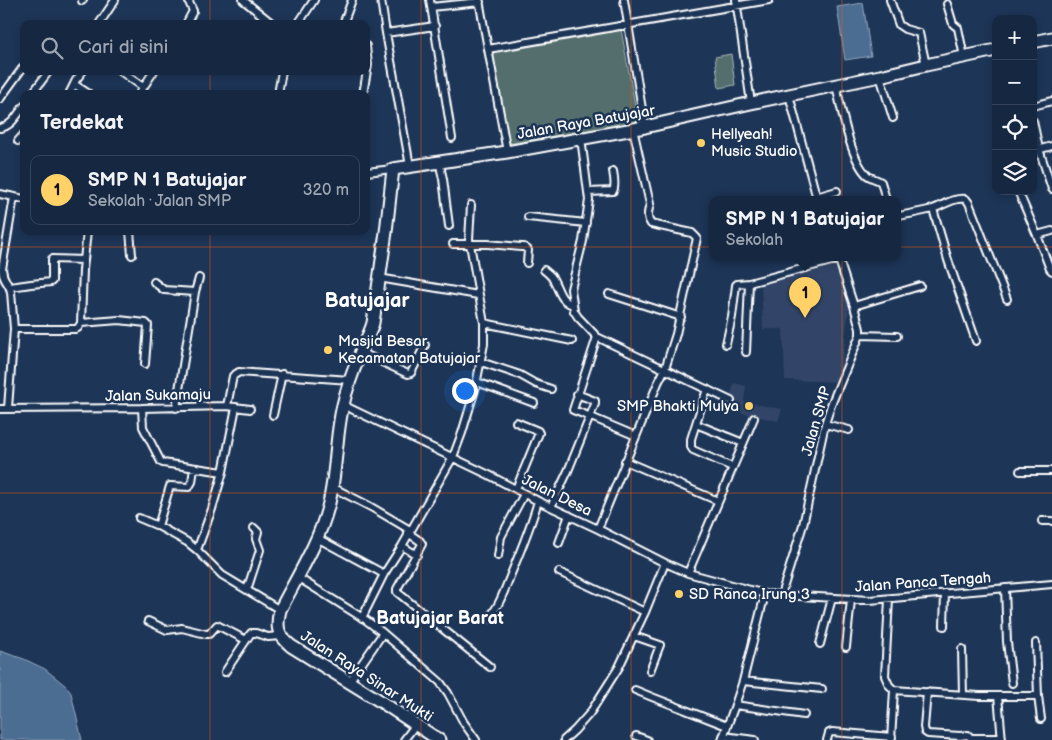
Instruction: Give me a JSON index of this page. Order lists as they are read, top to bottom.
{
  "streets": {
    "highway": ["Jalan Raya Batujajar", "Jalan Raya Sinar Mukti"],
    "street": [
      "Jalan Sukamaju",
      "Jalan SMP",
      "Jalan Desa",
      "Jalan Panca Tengah"
    ]
  },
  "crossings": [
    ["Jalan Sukamaju", "Jalan Raya Sinar Mukti"],
    ["Jalan SMP", "Jalan Panca Tengah"],
    ["Jalan Desa", "Jalan Panca Tengah"],
    ["Jalan Desa", "Jalan Raya Sinar Mukti"]
  ],
  "districts": ["Batujajar", "Batujajar Barat"],
  "places": [
    "Hellyeah! Music Studio",
    "Masjid Besar Kecamatan Batujajar",
    "SMP Bhakti Mulya",
    "SD Ranca Irung 3"
  ],
  "page": {
    "map_buttons": ["+", "−"],
    "search": "Cari di sini",
    "heading": "Terdekat",
    "list": [
      {
        "mark": "1",
        "name": "SMP N 1 Batujajar",
        "note": "Sekolah · Jalan SMP",
        "value": "320 m"
      }
    ],
    "popup": ["SMP N 1 Batujajar", "Sekolah"],
    "pins": "1"
  }
}
